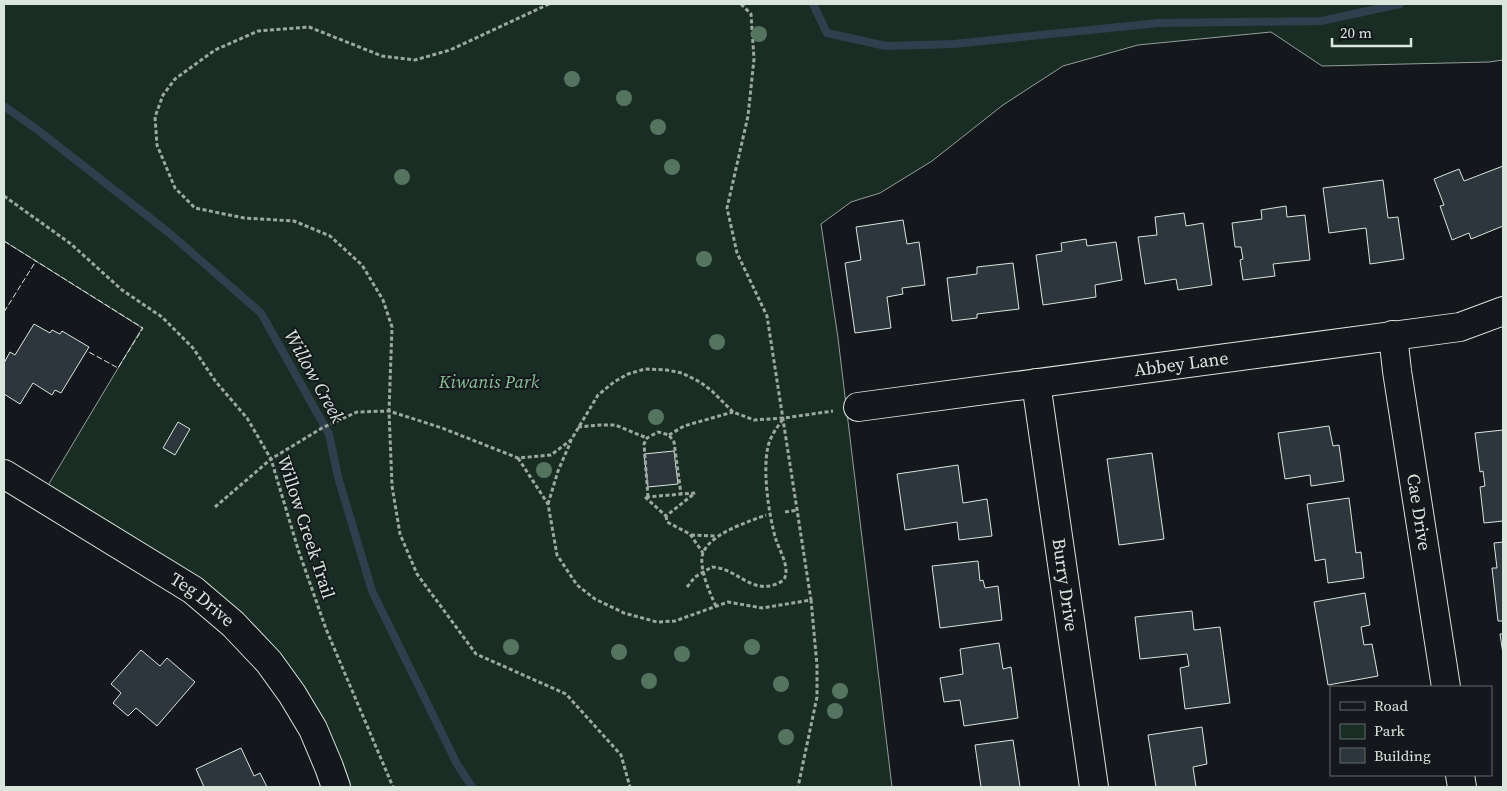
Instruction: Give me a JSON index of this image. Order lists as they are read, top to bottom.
{
  "streets": {
    "street": [
      "Abbey Lane",
      "Cae Drive",
      "Burry Drive",
      "Teg Drive"
    ],
    "path": ["Willow Creek Trail"]
  },
  "crossings": [
    ["Abbey Lane", "Cae Drive"],
    ["Abbey Lane", "Burry Drive"]
  ],
  "water": ["Willow Creek"],
  "parks": ["Kiwanis Park"],
  "legend": ["Road", "Park", "Building"],
  "scale_bar": "20 m"
}
